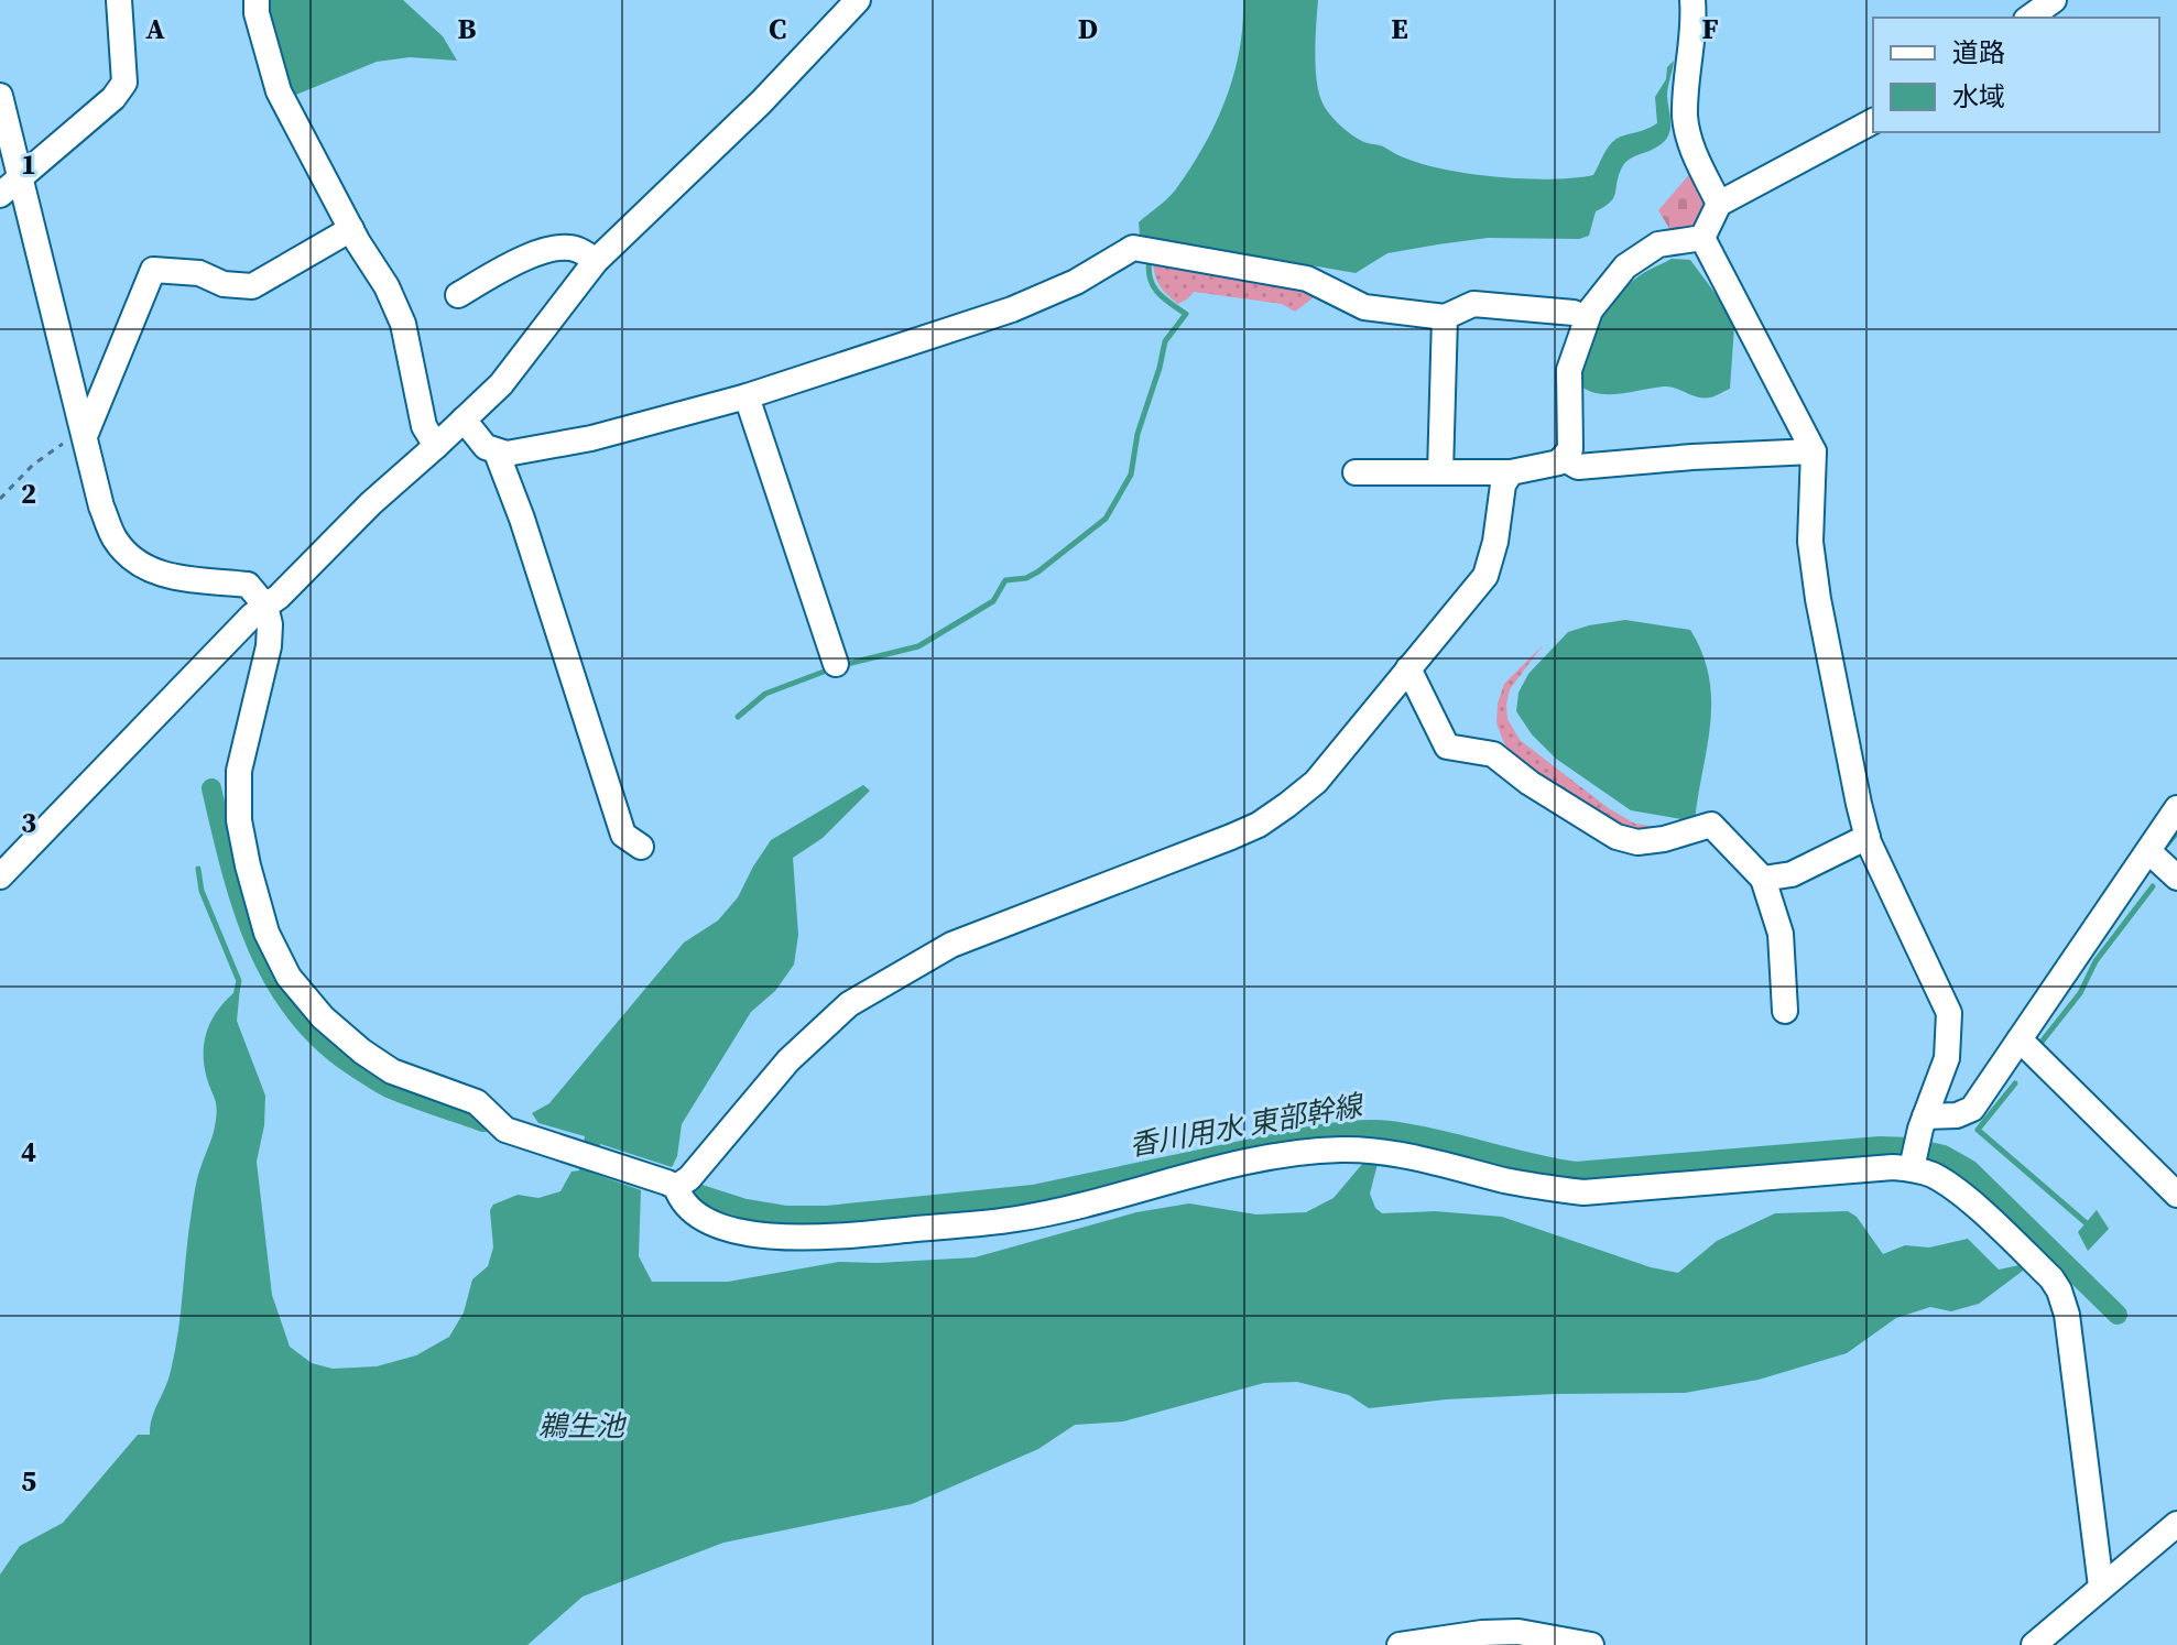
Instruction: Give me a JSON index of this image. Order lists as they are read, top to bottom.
{
  "water": ["香川用水 東部幹線", "鵜生池"],
  "legend": ["道路", "水域"],
  "grid": {
    "columns": [
      "A",
      "B",
      "C",
      "D",
      "E",
      "F"
    ],
    "rows": [
      "1",
      "2",
      "3",
      "4",
      "5"
    ]
  }
}
